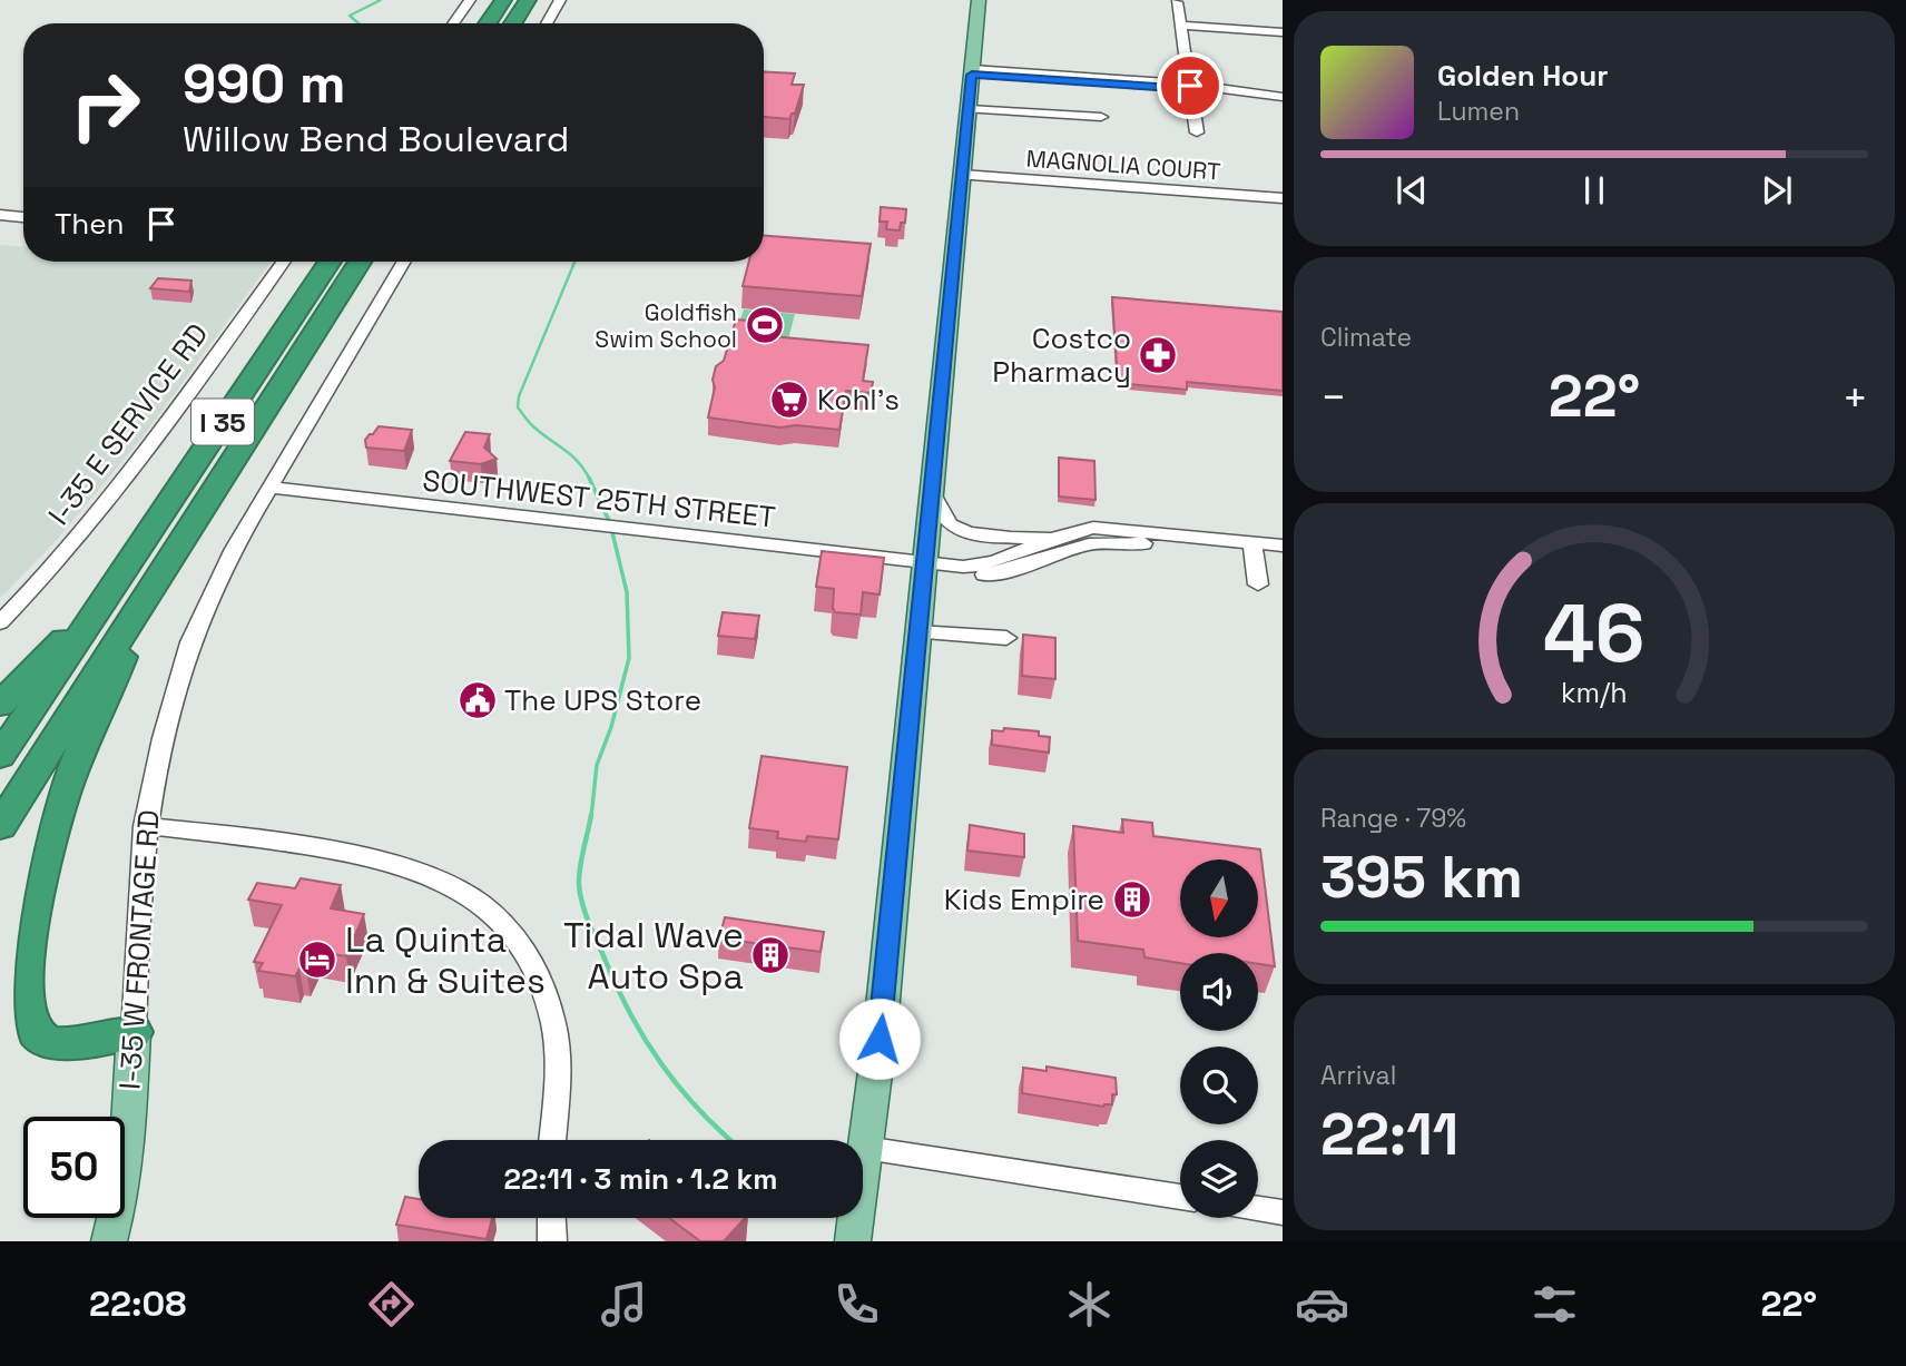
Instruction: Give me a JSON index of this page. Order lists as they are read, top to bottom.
{
  "streets": {
    "highway": ["I 35"],
    "main road": ["I-35 W FRONTAGE RD"],
    "street": ["MAGNOLIA COURT", "I-35 E SERVICE RD", "SOUTHWEST 25TH STREET"]
  },
  "crossings": [
    ["SOUTHWEST 25TH STREET", "I-35 W FRONTAGE RD"]
  ],
  "places": {
    "sports": ["Goldfish Swim School"],
    "pharmacy": ["Costco Pharmacy"],
    "supermarket": ["Kohl's"],
    "public building": ["The UPS Store"],
    "building": ["Kids Empire", "Tidal Wave Auto Spa"],
    "hotel": ["La Quinta Inn & Suites"]
  },
  "north": "bottom",
  "page": {
    "turn": ["990 m", "Willow Bend Boulevard"],
    "song": ["Golden Hour", "Lumen"],
    "then": "Then",
    "tile": [
      "Climate",
      ["Range · 79%", "395 km"],
      ["Arrival", "22:11"]
    ],
    "heat": ["−", "22°", "+"],
    "limit": "50",
    "trip": "22:11 · 3 min · 1.2 km",
    "tabs": ["22:08", "22°"],
    "gauge": ["46", "km/h"]
  }
}
